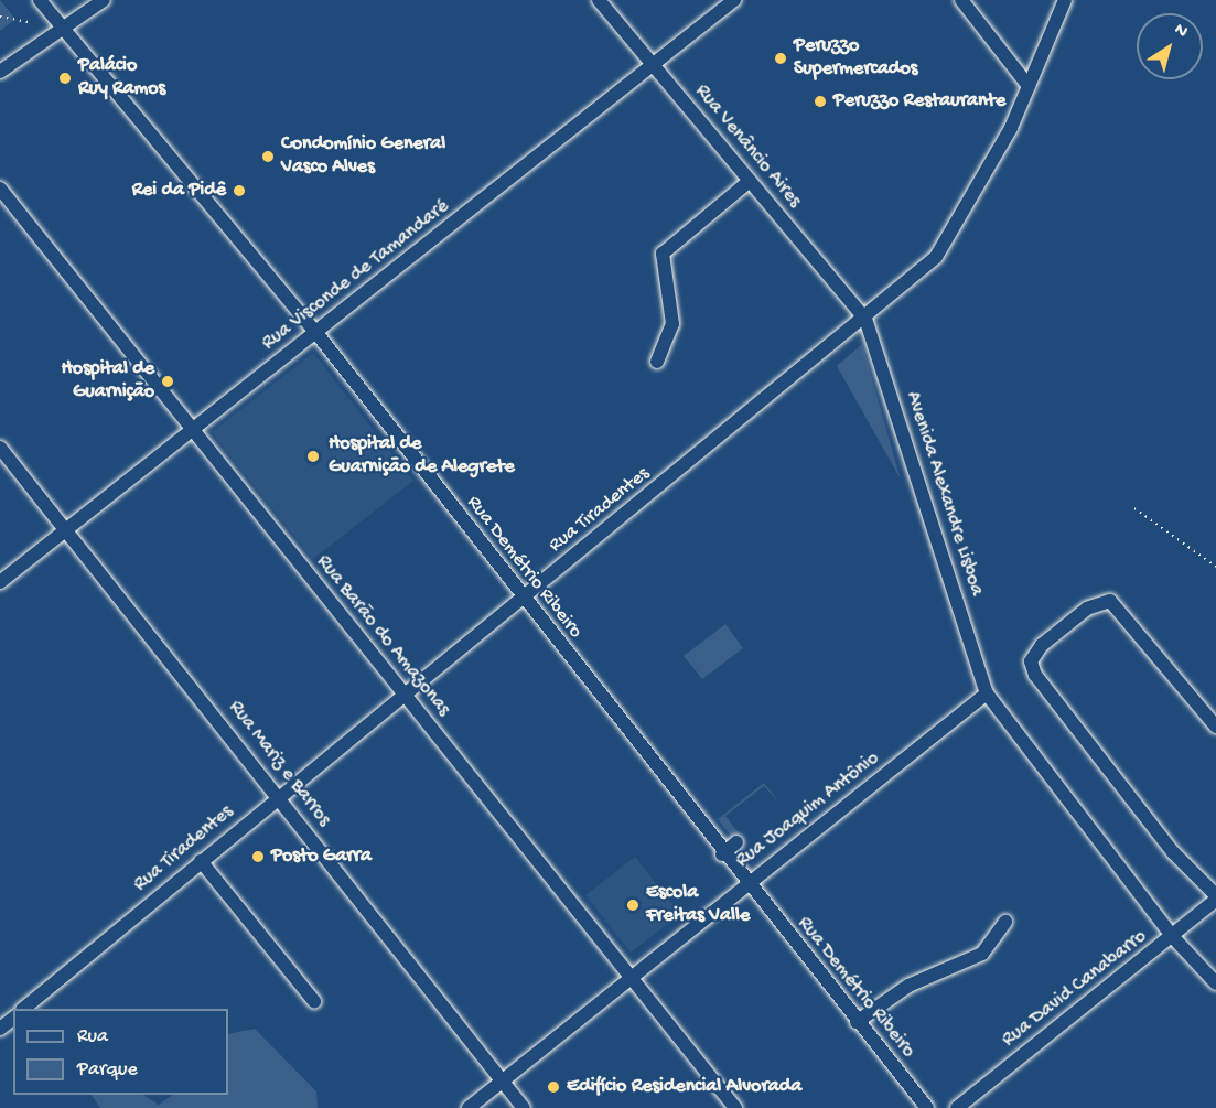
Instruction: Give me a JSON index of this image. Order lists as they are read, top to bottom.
{
  "streets": {
    "street": [
      "Rua Venâncio Aires",
      "Rua Visconde de Tamandaré",
      "Avenida Alexandre Lisboa",
      "Rua Tiradentes",
      "Rua Demétrio Ribeiro",
      "Rua Barão do Amazonas",
      "Rua Mariz e Barros",
      "Rua Joaquim Antônio",
      "Rua David Canabarro"
    ]
  },
  "crossings": [
    ["Rua Venâncio Aires", "Rua Visconde de Tamandaré"],
    ["Rua Venâncio Aires", "Avenida Alexandre Lisboa"],
    ["Rua Venâncio Aires", "Rua Tiradentes"],
    ["Rua Visconde de Tamandaré", "Rua Demétrio Ribeiro"],
    ["Rua Visconde de Tamandaré", "Rua Barão do Amazonas"],
    ["Rua Visconde de Tamandaré", "Rua Mariz e Barros"],
    ["Avenida Alexandre Lisboa", "Rua Tiradentes"],
    ["Avenida Alexandre Lisboa", "Rua Joaquim Antônio"],
    ["Avenida Alexandre Lisboa", "Rua David Canabarro"],
    ["Rua Tiradentes", "Rua Demétrio Ribeiro"],
    ["Rua Tiradentes", "Rua Barão do Amazonas"],
    ["Rua Tiradentes", "Rua Mariz e Barros"],
    ["Rua Demétrio Ribeiro", "Rua Joaquim Antônio"],
    ["Rua Barão do Amazonas", "Rua Joaquim Antônio"],
    ["Rua Mariz e Barros", "Rua Joaquim Antônio"]
  ],
  "places": [
    "Peruzzo Supermercados",
    "Palácio Ruy Ramos",
    "Peruzzo Restaurante",
    "Condomínio General Vasco Alves",
    "Rei da Pidê",
    "Hospital de Guarnição",
    "Hospital de Guarnição de Alegrete",
    "Posto Garra",
    "Escola Freitas Valle",
    "Edifício Residencial Alvorada"
  ],
  "legend": ["Rua", "Parque"],
  "north": "top right"
}
